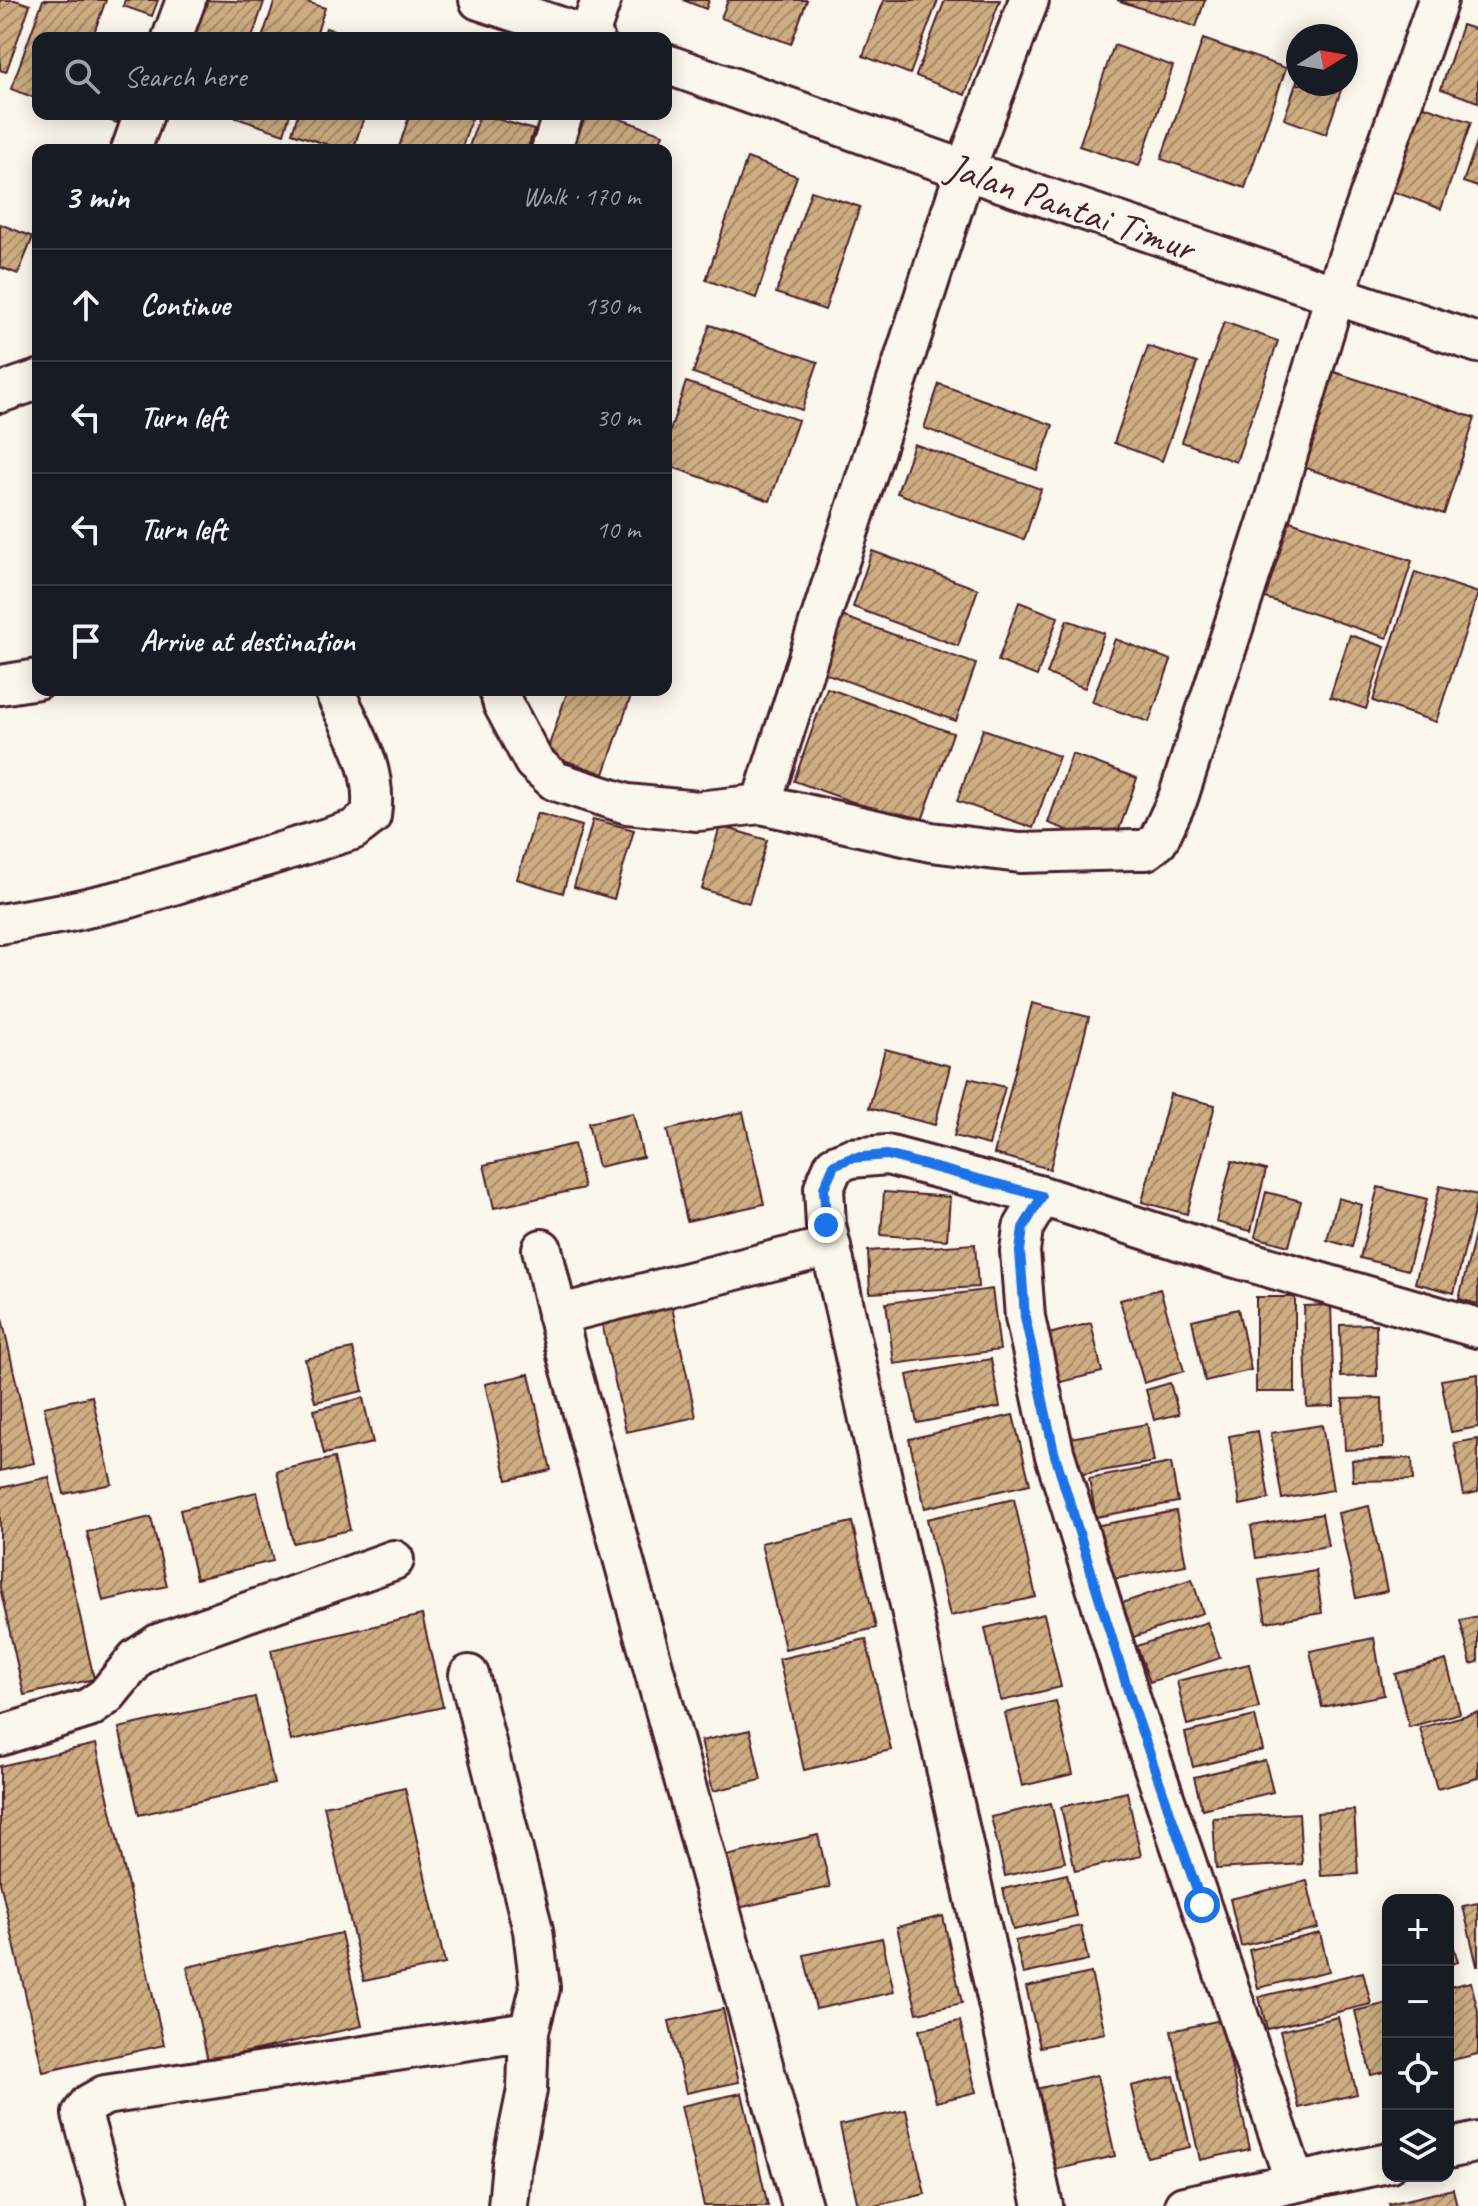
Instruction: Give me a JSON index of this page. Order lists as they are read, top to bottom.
{
  "streets": {
    "street": ["Jalan Pantai Timur"]
  },
  "north": "right",
  "page": {
    "search": "Search here",
    "heading": ["3 min", "Walk · 170 m"],
    "list": [
      ["Continue", "130 m"],
      ["Turn left", "30 m"],
      ["Turn left", "10 m"],
      "Arrive at destination"
    ],
    "map_buttons": ["+", "−"]
  }
}
